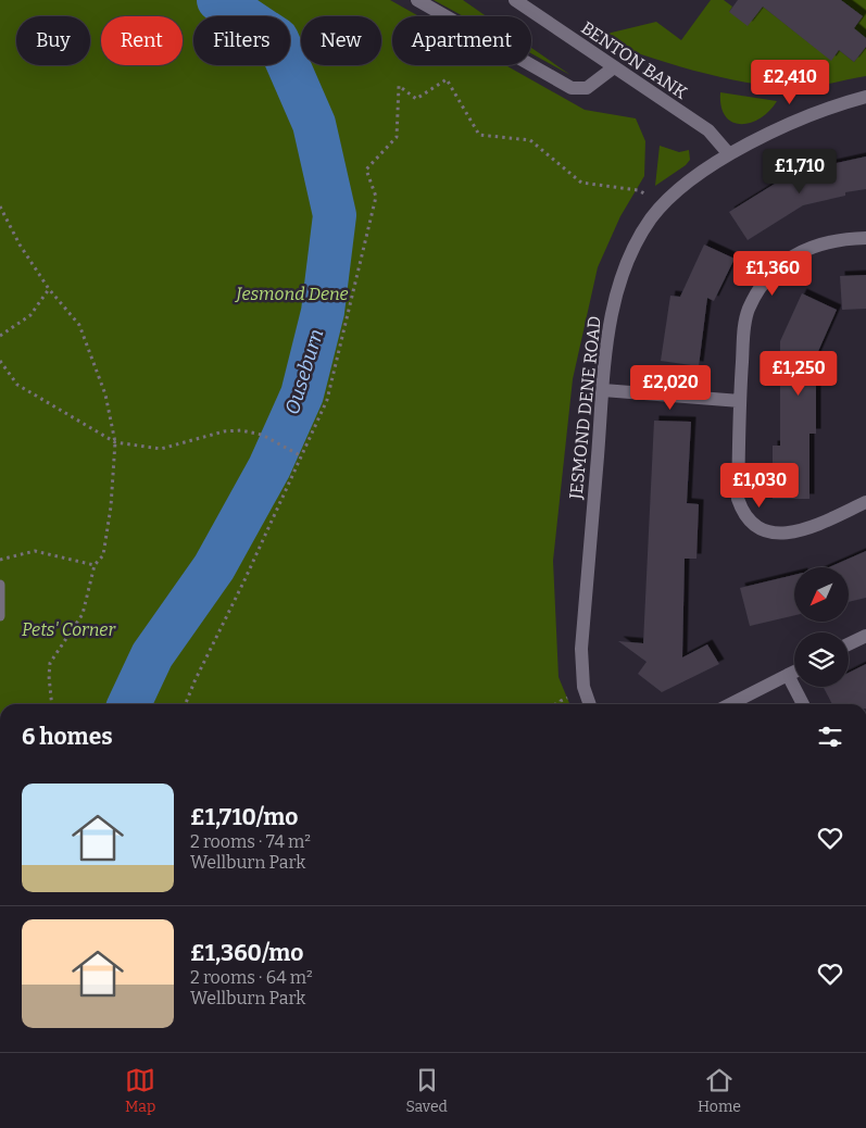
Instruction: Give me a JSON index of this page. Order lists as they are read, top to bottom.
{
  "streets": {
    "street": ["BENTON BANK", "JESMOND DENE ROAD"]
  },
  "crossings": [
    ["BENTON BANK", "JESMOND DENE ROAD"]
  ],
  "water": ["Ouseburn"],
  "parks": ["Jesmond Dene", "Pets' Corner"],
  "north": "bottom left",
  "page": {
    "chip": [
      "Buy",
      "Rent",
      "Filters",
      "New",
      "Apartment"
    ],
    "price": [
      "£2,410",
      "£1,710",
      "£1,360",
      "£1,250",
      "£2,020",
      "£1,030"
    ],
    "heading": "6 homes",
    "list": [
      {
        "name": "£1,710/mo",
        "note": "2 rooms · 74 m² · Wellburn Park"
      },
      {
        "name": "£1,360/mo",
        "note": "2 rooms · 64 m² · Wellburn Park"
      }
    ],
    "tabs": ["Map", "Saved", "Home"]
  }
}
